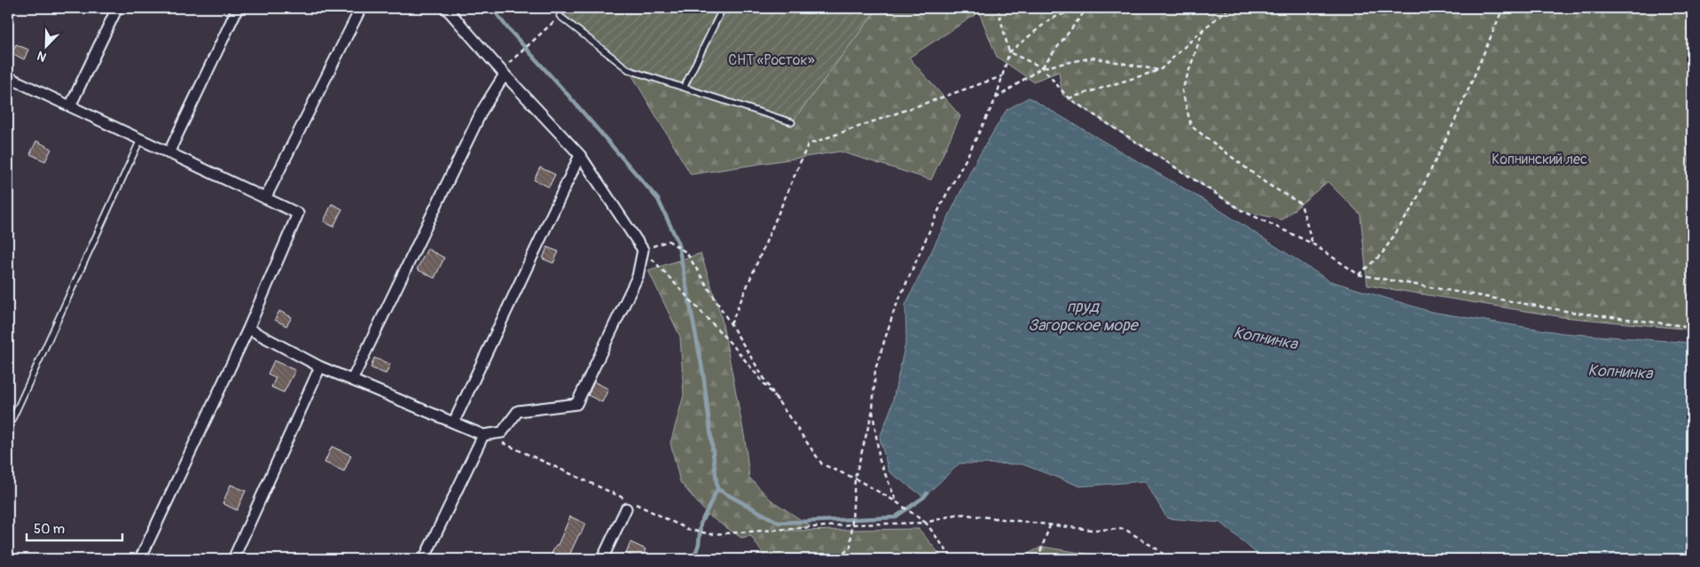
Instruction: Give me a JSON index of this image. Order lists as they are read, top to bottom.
{
  "water": ["пруд Загорское море", "Копнинка"],
  "parks": ["СНТ «Росток»", "Копнинский лес"],
  "scale_bar": "50 m",
  "north": "bottom left"
}
